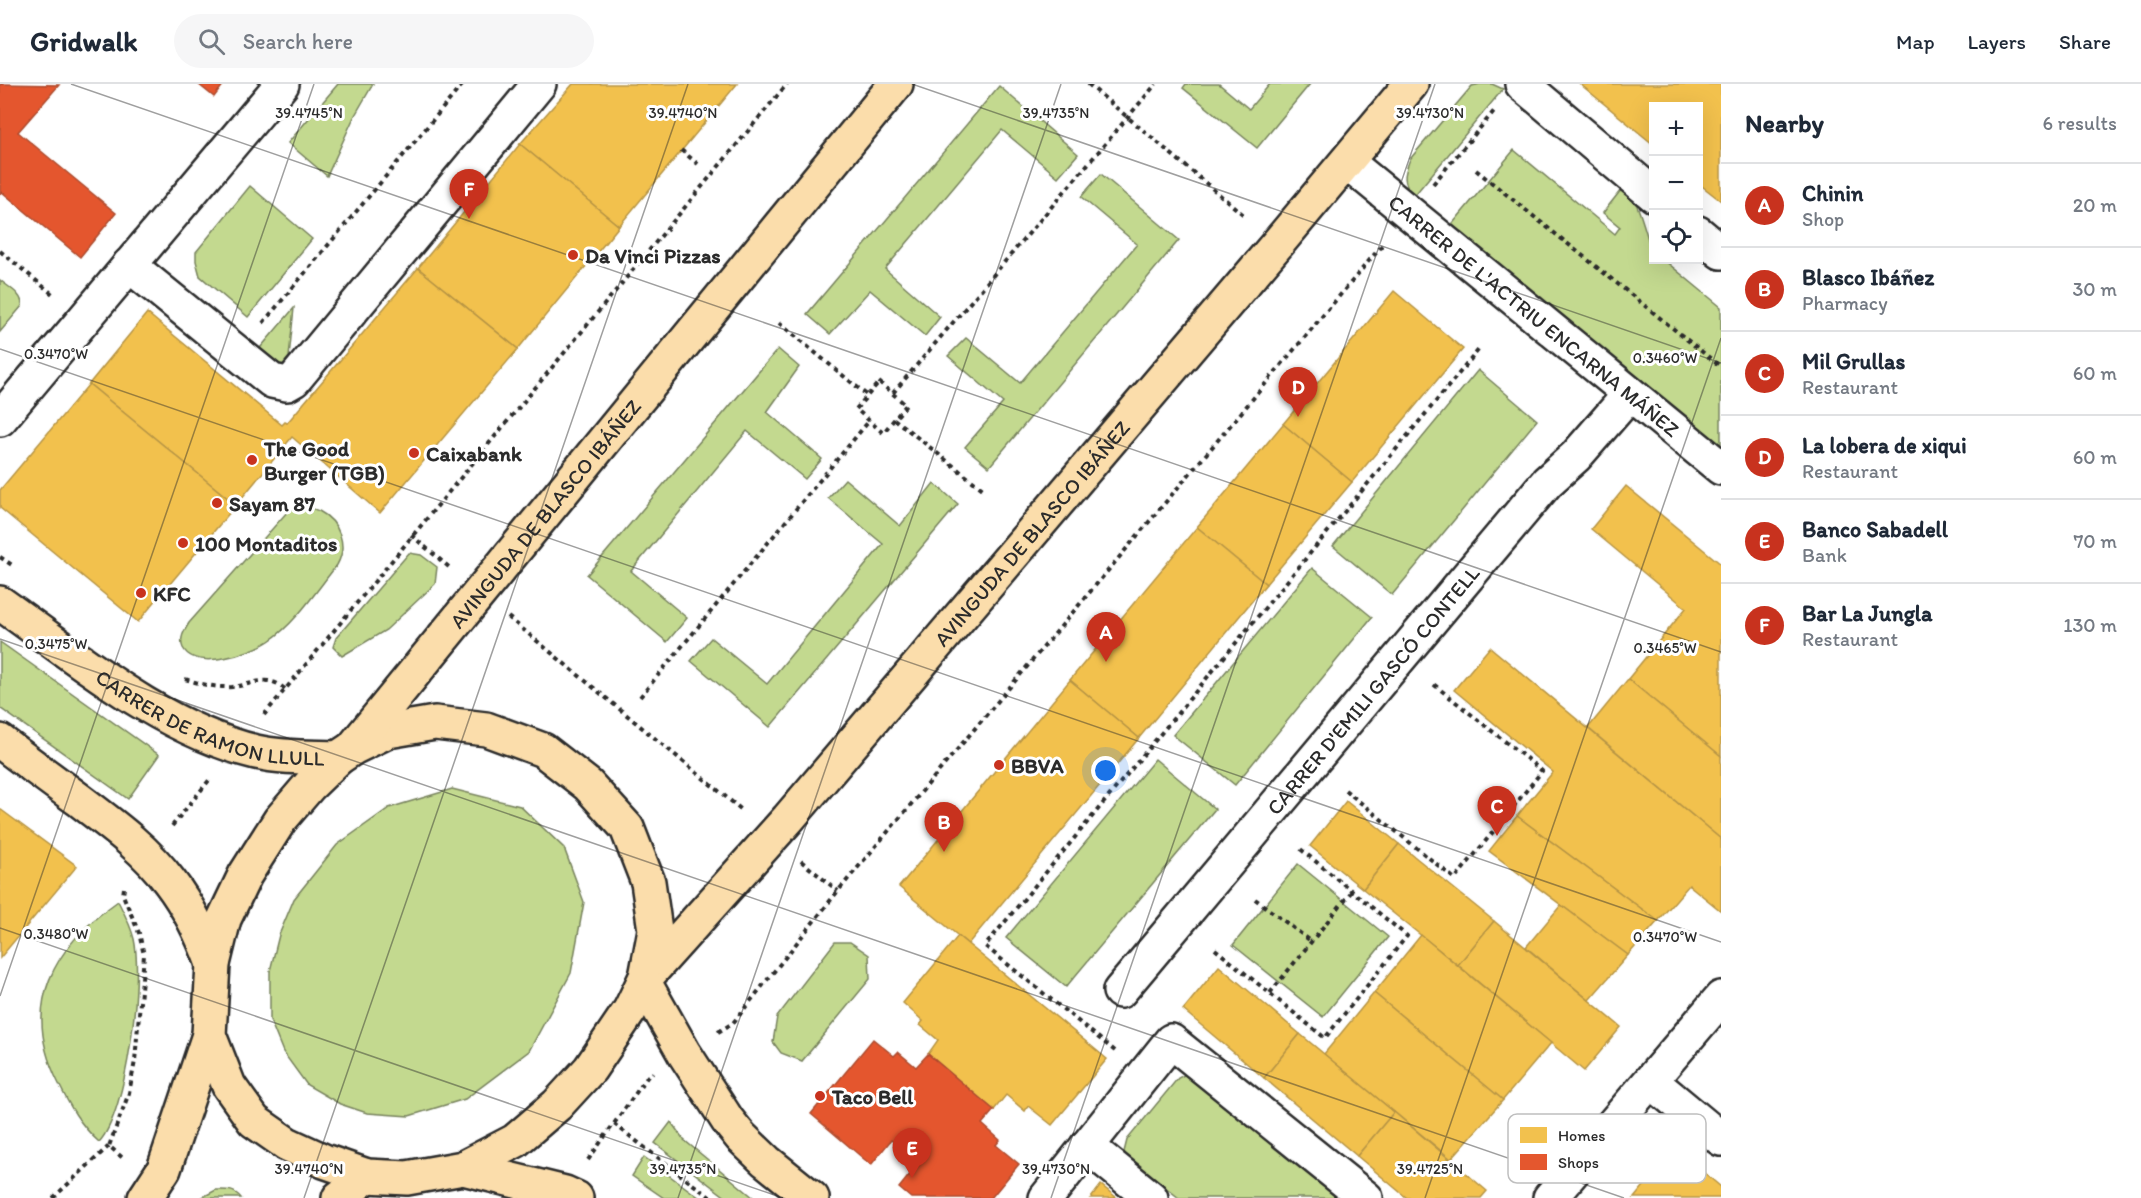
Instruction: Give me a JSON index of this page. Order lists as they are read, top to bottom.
{
  "streets": {
    "main road": ["AVINGUDA DE BLASCO IBÁÑEZ", "CARRER DE RAMON LLULL"],
    "street": ["CARRER DE L'ACTRIU ENCARNA MÁÑEZ", "CARRER D'EMILI GASCÓ CONTELL"]
  },
  "crossings": [
    ["CARRER DE L'ACTRIU ENCARNA MÁÑEZ", "AVINGUDA DE BLASCO IBÁÑEZ"],
    ["CARRER DE L'ACTRIU ENCARNA MÁÑEZ", "CARRER D'EMILI GASCÓ CONTELL"],
    ["AVINGUDA DE BLASCO IBÁÑEZ", "CARRER DE RAMON LLULL"]
  ],
  "places": [
    "Da Vinci Pizzas",
    "Caixabank",
    "The Good Burger (TGB)",
    "Sayam 87",
    "100 Montaditos",
    "KFC",
    "BBVA",
    "Taco Bell"
  ],
  "legend": ["Homes", "Shops"],
  "page": {
    "header": "Gridwalk",
    "search": "Search here",
    "nav": ["Map", "Layers", "Share"],
    "heading": ["Nearby", "6 results"],
    "map_buttons": ["+", "−"],
    "list": [
      {
        "mark": "A",
        "name": "Chinin",
        "note": "Shop",
        "value": "20 m"
      },
      {
        "mark": "B",
        "name": "Blasco Ibáñez",
        "note": "Pharmacy",
        "value": "30 m"
      },
      {
        "mark": "C",
        "name": "Mil Grullas",
        "note": "Restaurant",
        "value": "60 m"
      },
      {
        "mark": "D",
        "name": "La lobera de xiqui",
        "note": "Restaurant",
        "value": "60 m"
      },
      {
        "mark": "E",
        "name": "Banco Sabadell",
        "note": "Bank",
        "value": "70 m"
      },
      {
        "mark": "F",
        "name": "Bar La Jungla",
        "note": "Restaurant",
        "value": "130 m"
      }
    ],
    "pins": [
      "F",
      "D",
      "A",
      "C",
      "B",
      "E"
    ]
  },
  "coordinates": [
    "39.4745°N",
    "39.4740°N",
    "39.4735°N",
    "39.4730°N",
    "0.3470°W",
    "0.3460°W",
    "0.3475°W",
    "0.3465°W",
    "0.3480°W",
    "39.4725°N"
  ]
}
